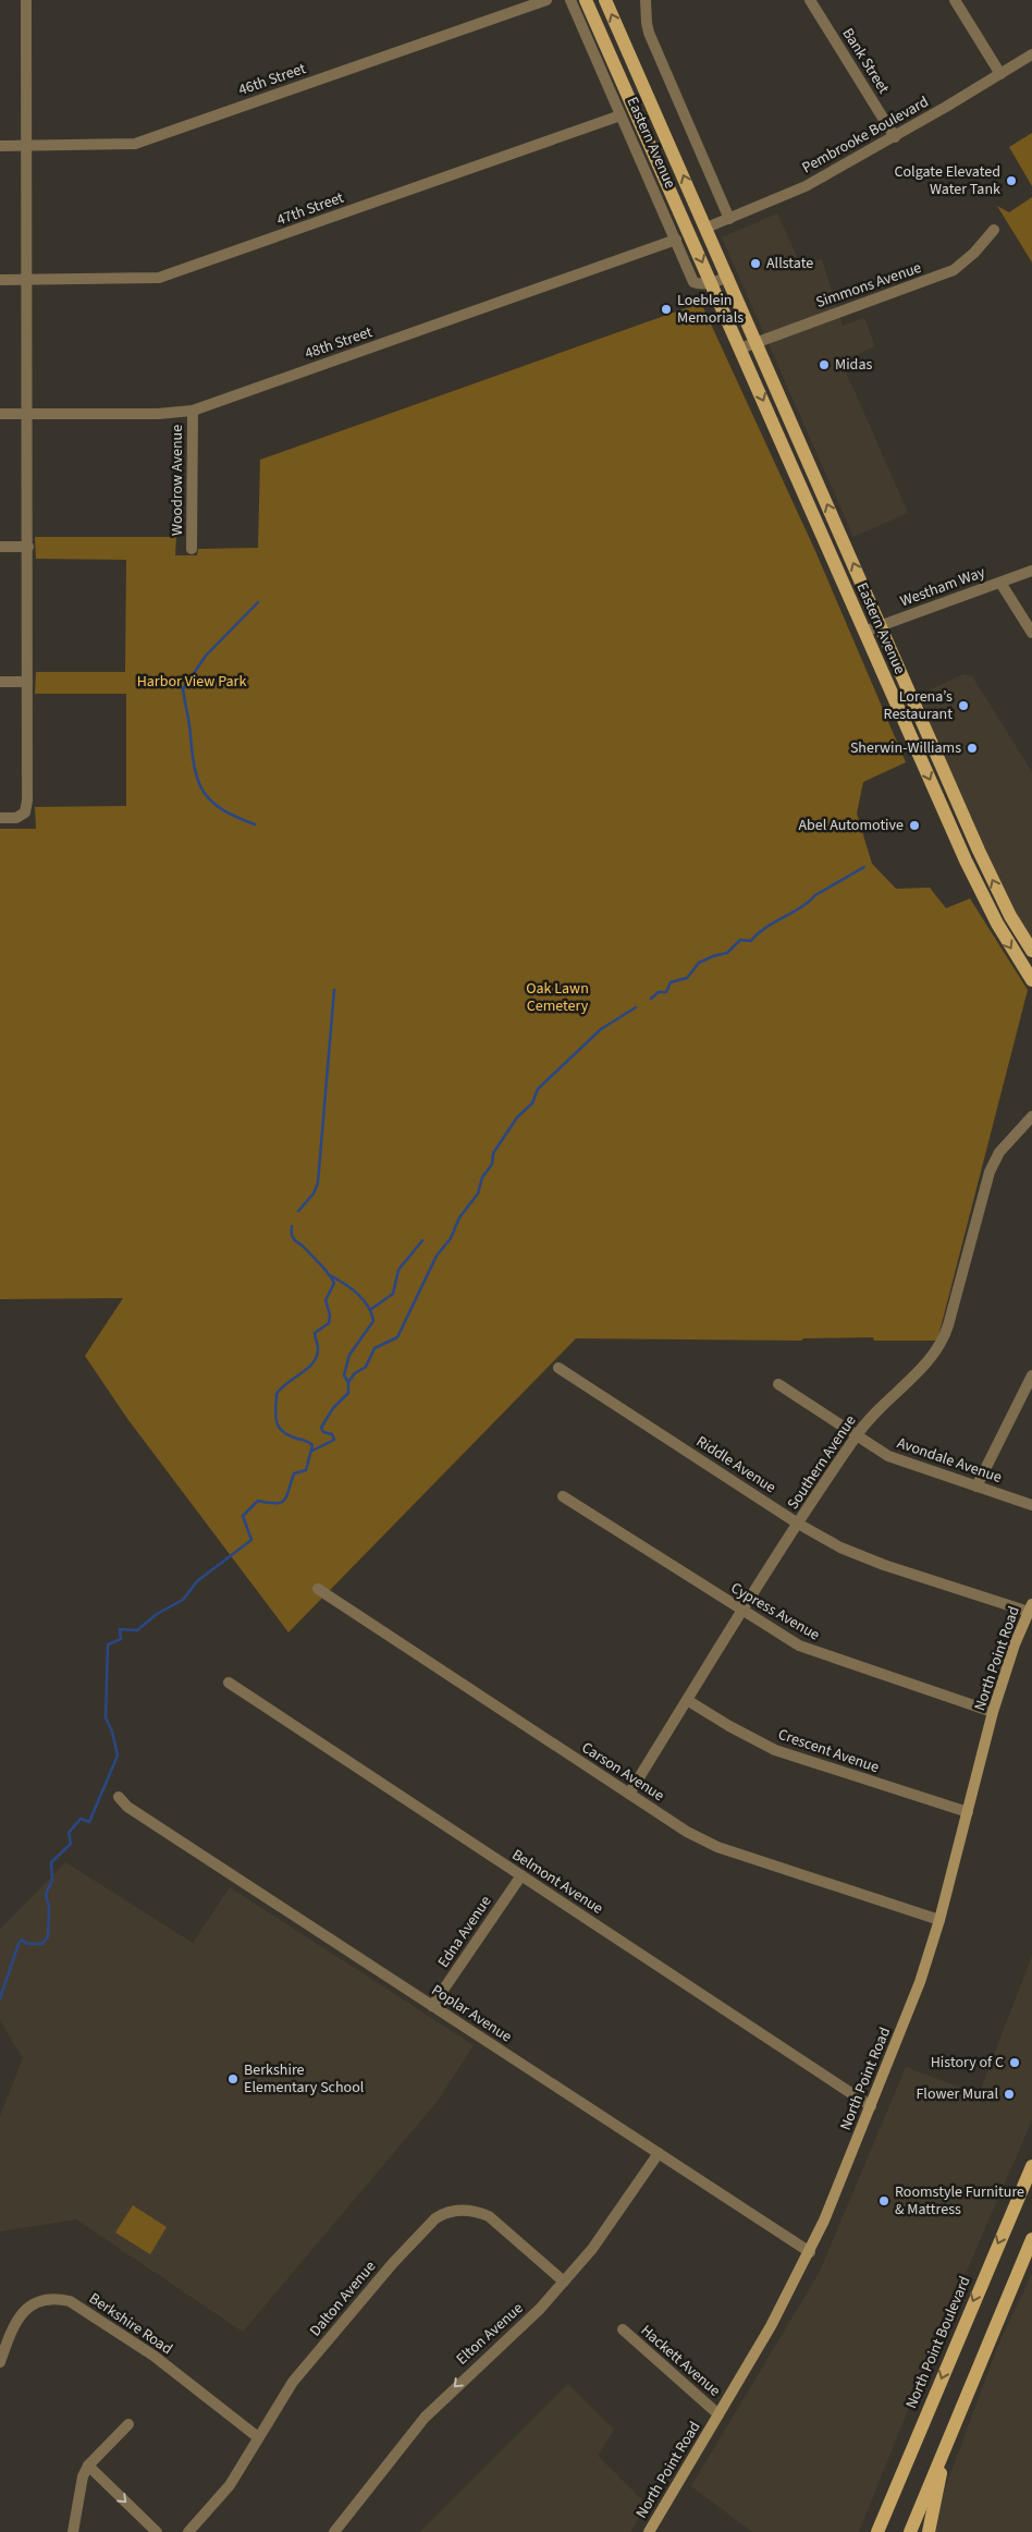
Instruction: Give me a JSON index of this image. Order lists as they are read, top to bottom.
{
  "streets": {
    "main road": ["Eastern Avenue", "North Point Boulevard"],
    "street": [
      "Bank Street",
      "46th Street",
      "Pembrooke Boulevard",
      "47th Street",
      "Simmons Avenue",
      "48th Street",
      "Woodrow Avenue",
      "Westham Way",
      "Avondale Avenue",
      "Southern Avenue",
      "Riddle Avenue",
      "Cypress Avenue",
      "North Point Road",
      "Crescent Avenue",
      "Carson Avenue",
      "Belmont Avenue",
      "Edna Avenue",
      "Poplar Avenue",
      "Dalton Avenue",
      "Berkshire Road",
      "Elton Avenue",
      "Hackett Avenue"
    ]
  },
  "crossings": [
    ["Bank Street", "Pembrooke Boulevard"],
    ["Pembrooke Boulevard", "Eastern Avenue"],
    ["Eastern Avenue", "47th Street"],
    ["Eastern Avenue", "Simmons Avenue"],
    ["Eastern Avenue", "48th Street"],
    ["Eastern Avenue", "Westham Way"],
    ["48th Street", "Woodrow Avenue"],
    ["Avondale Avenue", "Southern Avenue"],
    ["Southern Avenue", "Riddle Avenue"],
    ["Southern Avenue", "Cypress Avenue"],
    ["Southern Avenue", "Crescent Avenue"],
    ["Southern Avenue", "Carson Avenue"],
    ["Riddle Avenue", "North Point Road"],
    ["Cypress Avenue", "North Point Road"],
    ["North Point Road", "Crescent Avenue"],
    ["North Point Road", "Carson Avenue"],
    ["North Point Road", "Belmont Avenue"],
    ["North Point Road", "Poplar Avenue"],
    ["North Point Road", "Hackett Avenue"],
    ["Belmont Avenue", "Edna Avenue"],
    ["Edna Avenue", "Poplar Avenue"],
    ["Poplar Avenue", "Elton Avenue"],
    ["Dalton Avenue", "Berkshire Road"],
    ["Dalton Avenue", "Elton Avenue"]
  ],
  "one_way": ["Elton Avenue"],
  "parks": ["Harbor View Park", "Oak Lawn Cemetery"],
  "places": [
    "Colgate Elevated Water Tank",
    "Allstate",
    "Loeblein Memorials",
    "Midas",
    "Lorena’s Restaurant",
    "Sherwin-Williams",
    "Abel Automotive",
    "History of C",
    "Berkshire Elementary School",
    "Flower Mural",
    "Roomstyle Furniture & Mattress"
  ]
}
